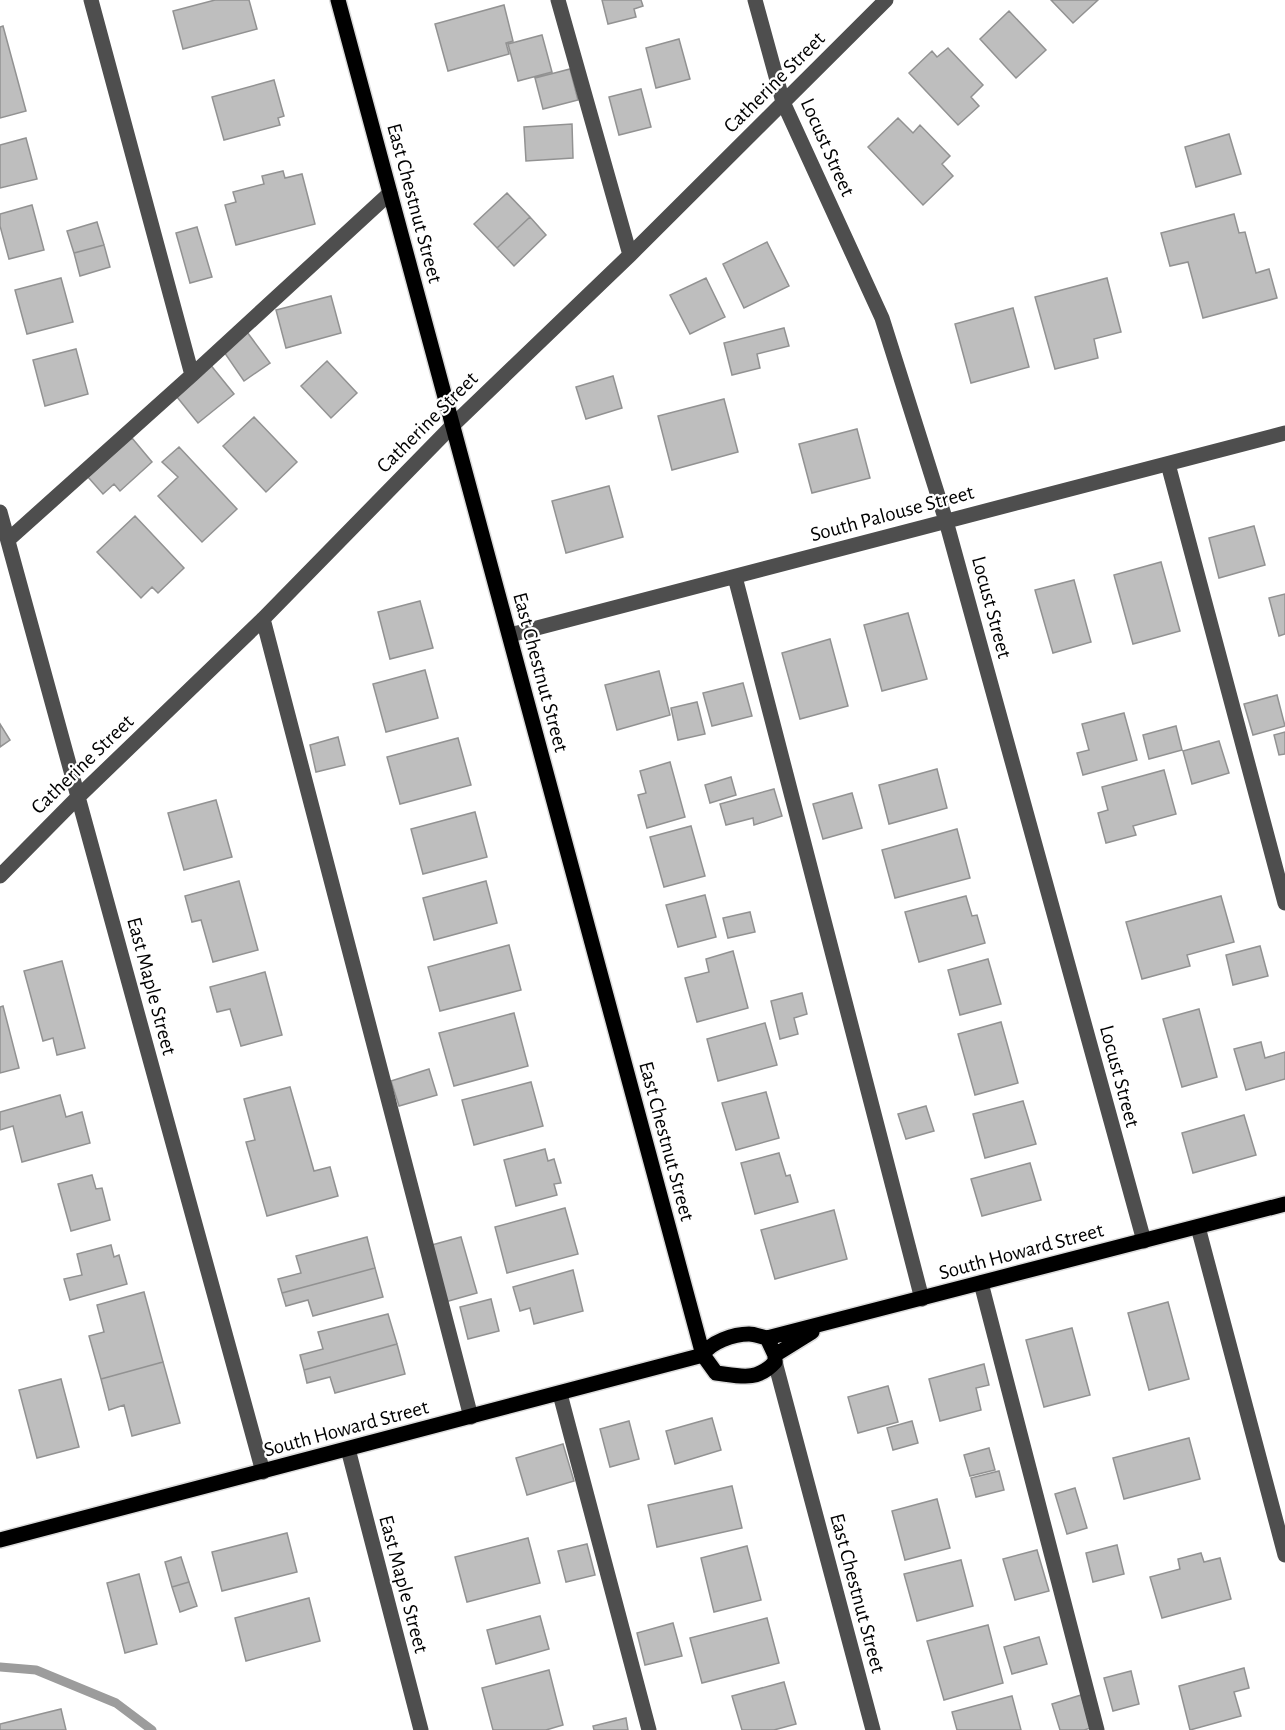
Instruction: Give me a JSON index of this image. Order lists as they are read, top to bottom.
{
  "streets": {
    "main road": ["East Chestnut Street", "South Howard Street"],
    "street": [
      "Catherine Street",
      "Locust Street",
      "South Palouse Street",
      "East Maple Street"
    ]
  },
  "crossings": [
    ["Catherine Street", "Locust Street"],
    ["Catherine Street", "East Chestnut Street"],
    ["Catherine Street", "East Maple Street"],
    ["Locust Street", "South Palouse Street"],
    ["Locust Street", "South Howard Street"],
    ["East Chestnut Street", "South Palouse Street"],
    ["East Chestnut Street", "South Howard Street"],
    ["East Maple Street", "South Howard Street"]
  ]
}
